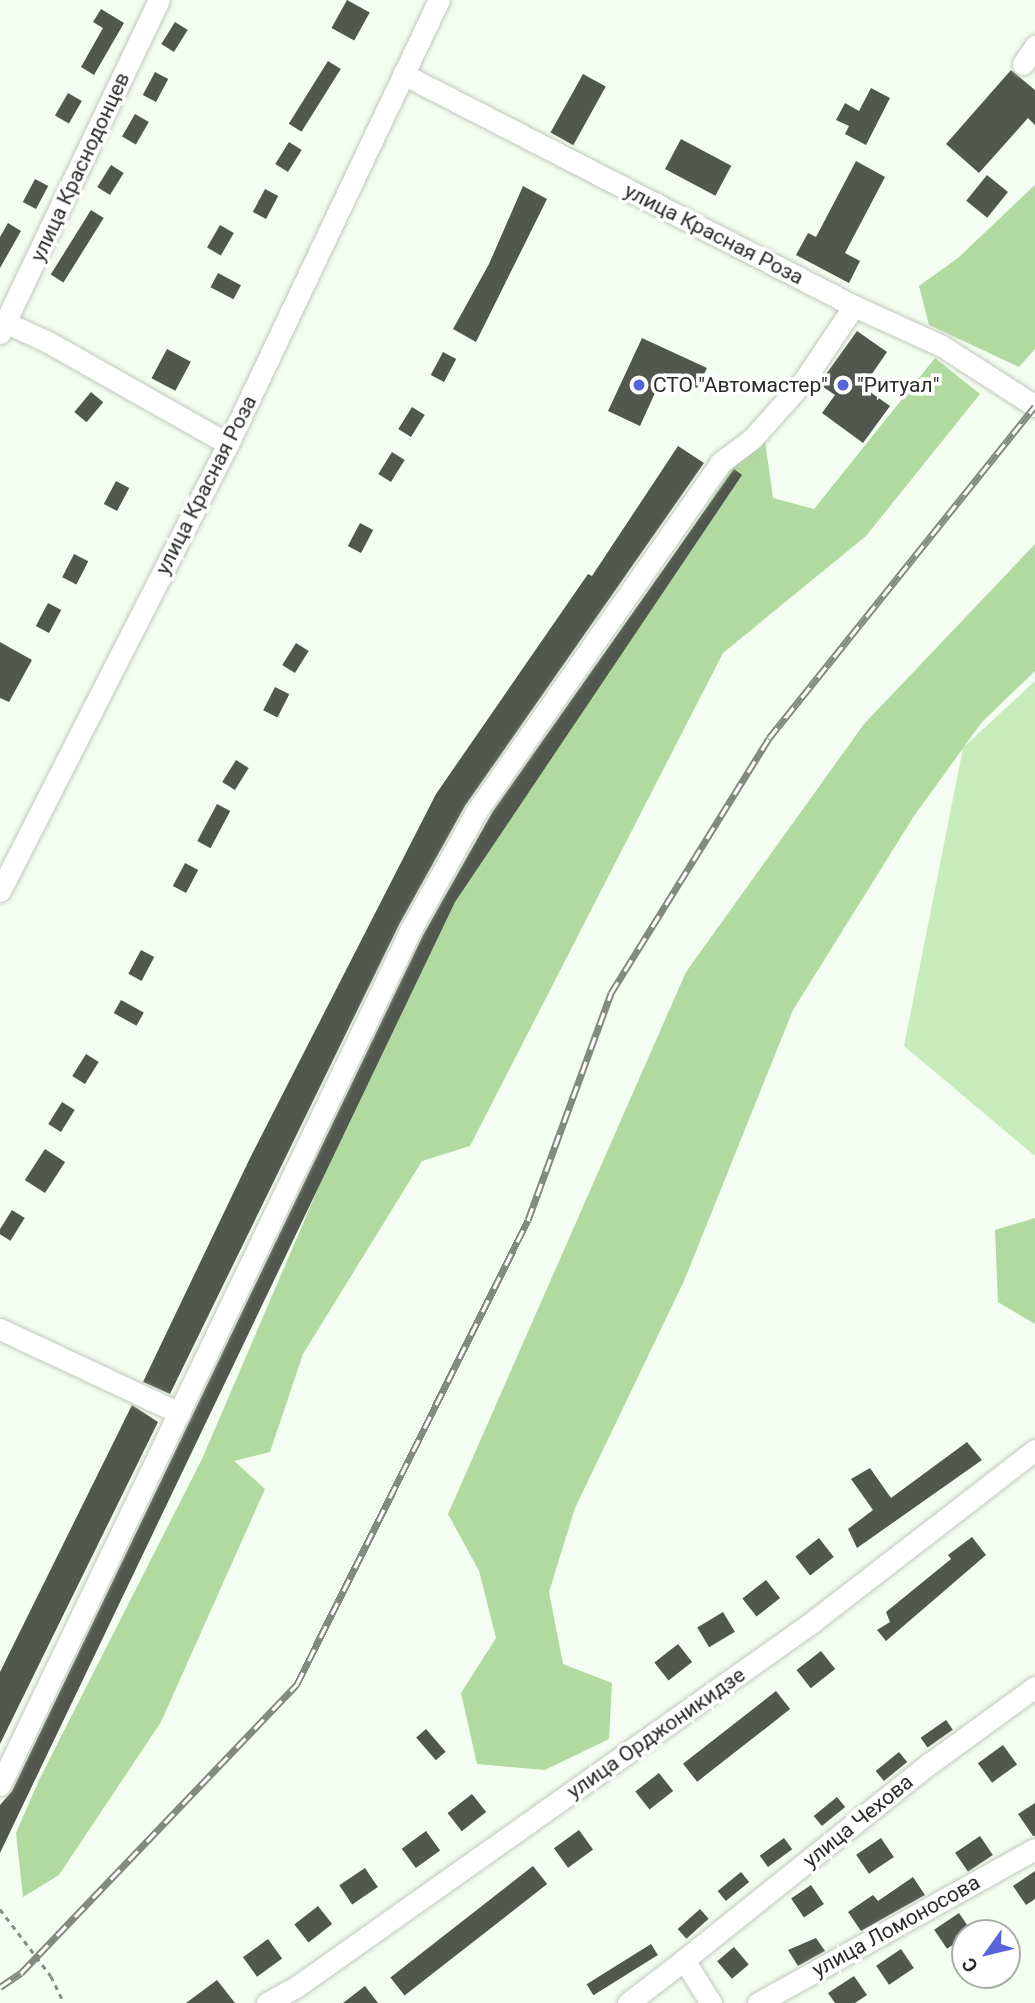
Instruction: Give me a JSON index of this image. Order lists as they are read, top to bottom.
{
  "streets": {
    "street": [
      "улица Краснодонцев",
      "улица Красная Роза",
      "улица Орджоникидзе",
      "улица Чехова",
      "улица Ломоносова"
    ]
  },
  "places": ["СТО \"Автомастер\"", "\"Ритуал\""],
  "north": "bottom left"
}
